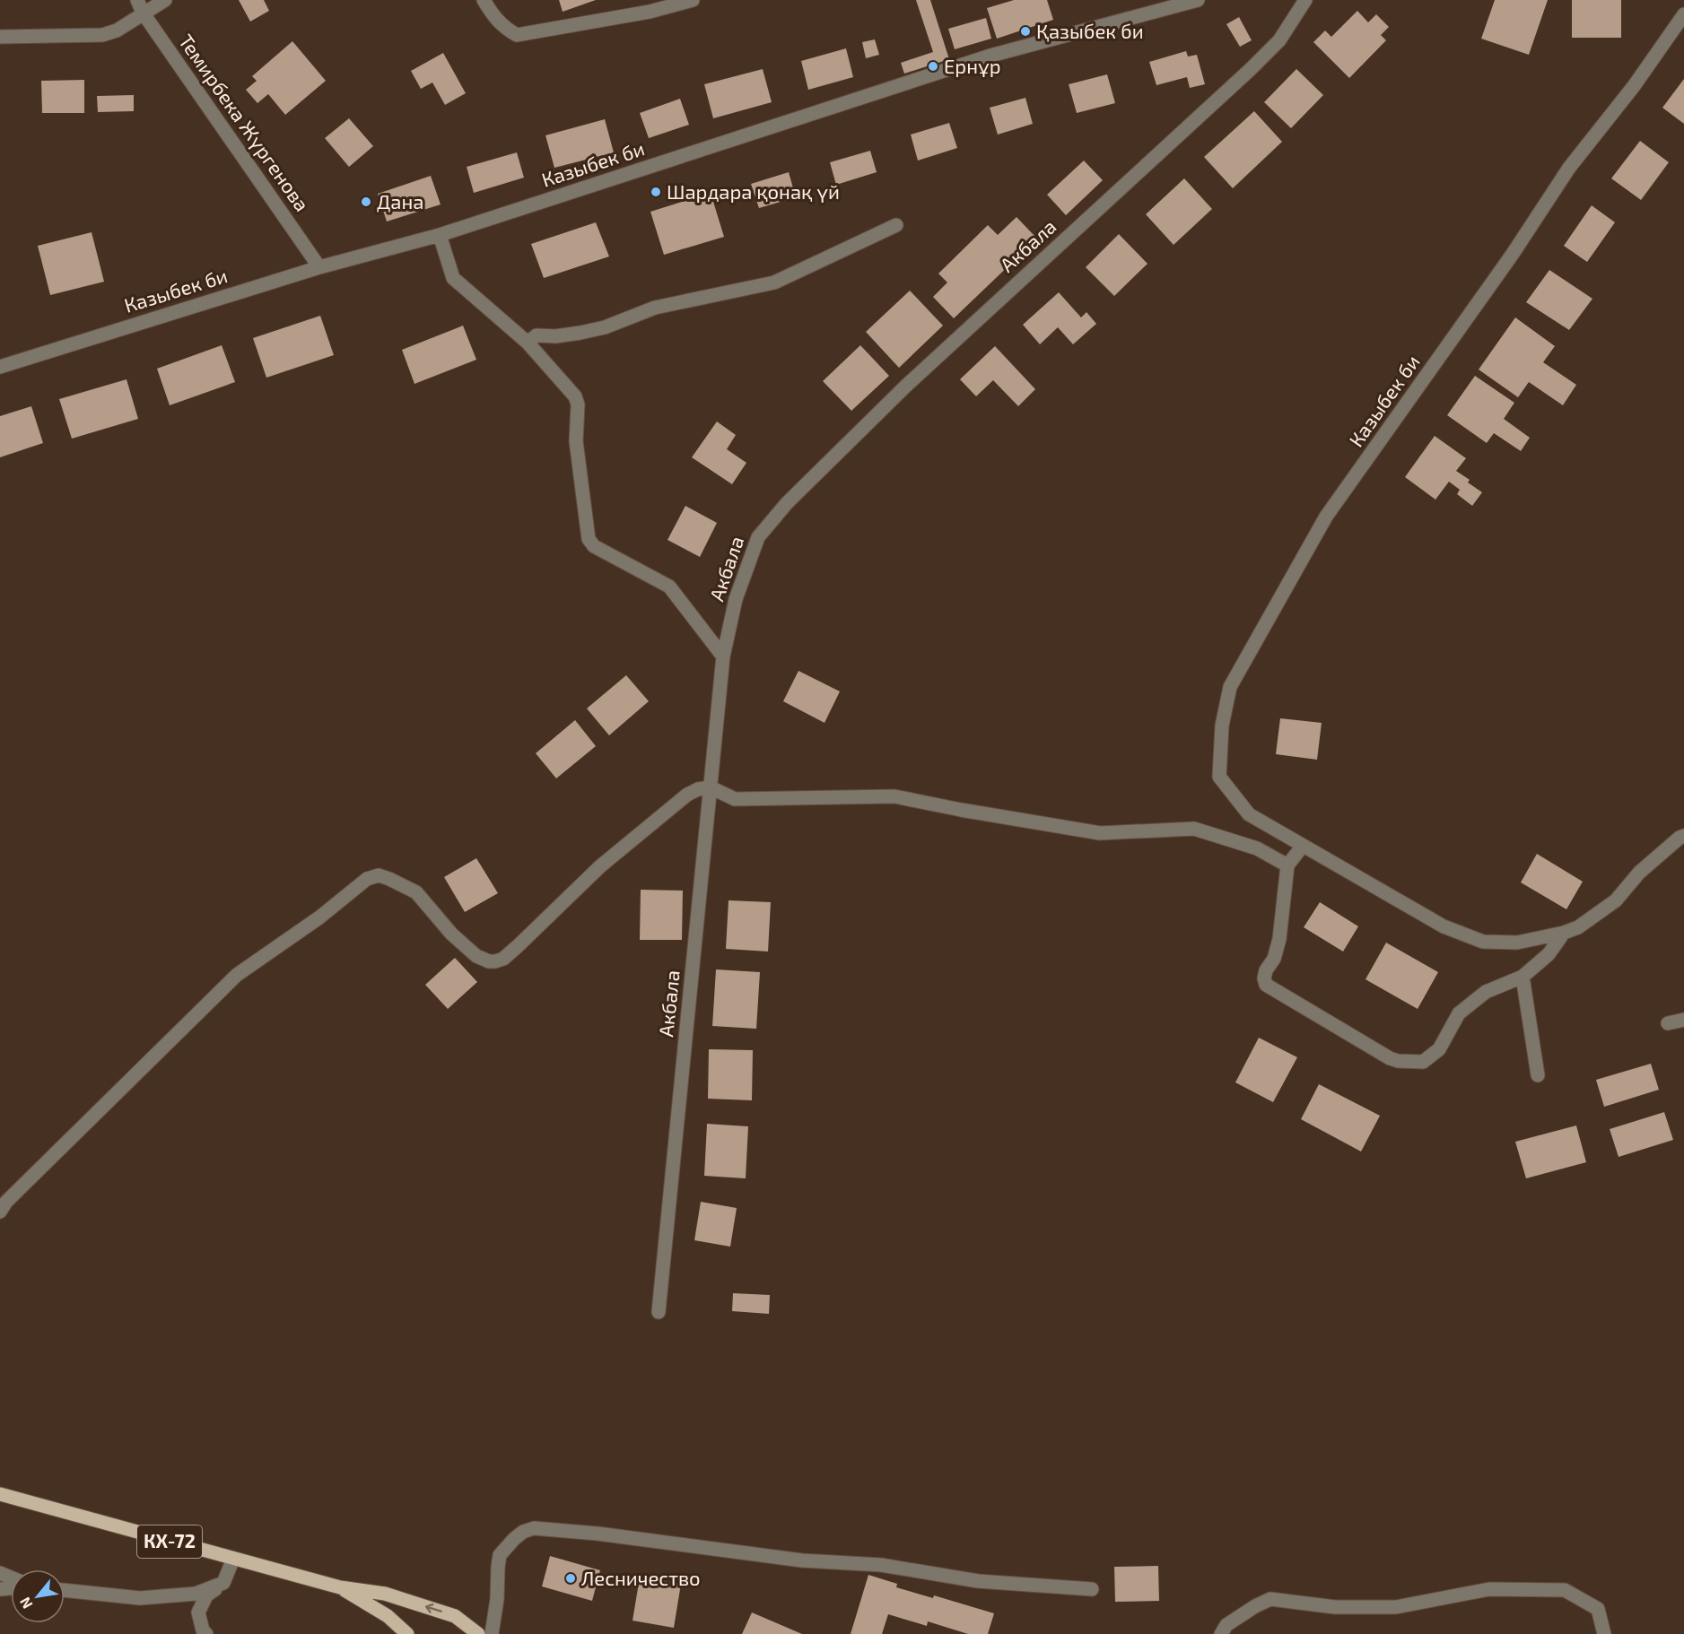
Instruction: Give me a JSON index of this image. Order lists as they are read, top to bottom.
{
  "streets": {
    "main road": ["КХ-72"],
    "street": ["Темирбека Жүргенова", "Казыбек би", "Акбала"]
  },
  "crossings": [
    ["Темирбека Жүргенова", "Казыбек би"]
  ],
  "places": [
    "Қазыбек би",
    "Ернұр",
    "Шардара қонақ үй",
    "Дана",
    "Лесничество"
  ],
  "north": "bottom left"
}
